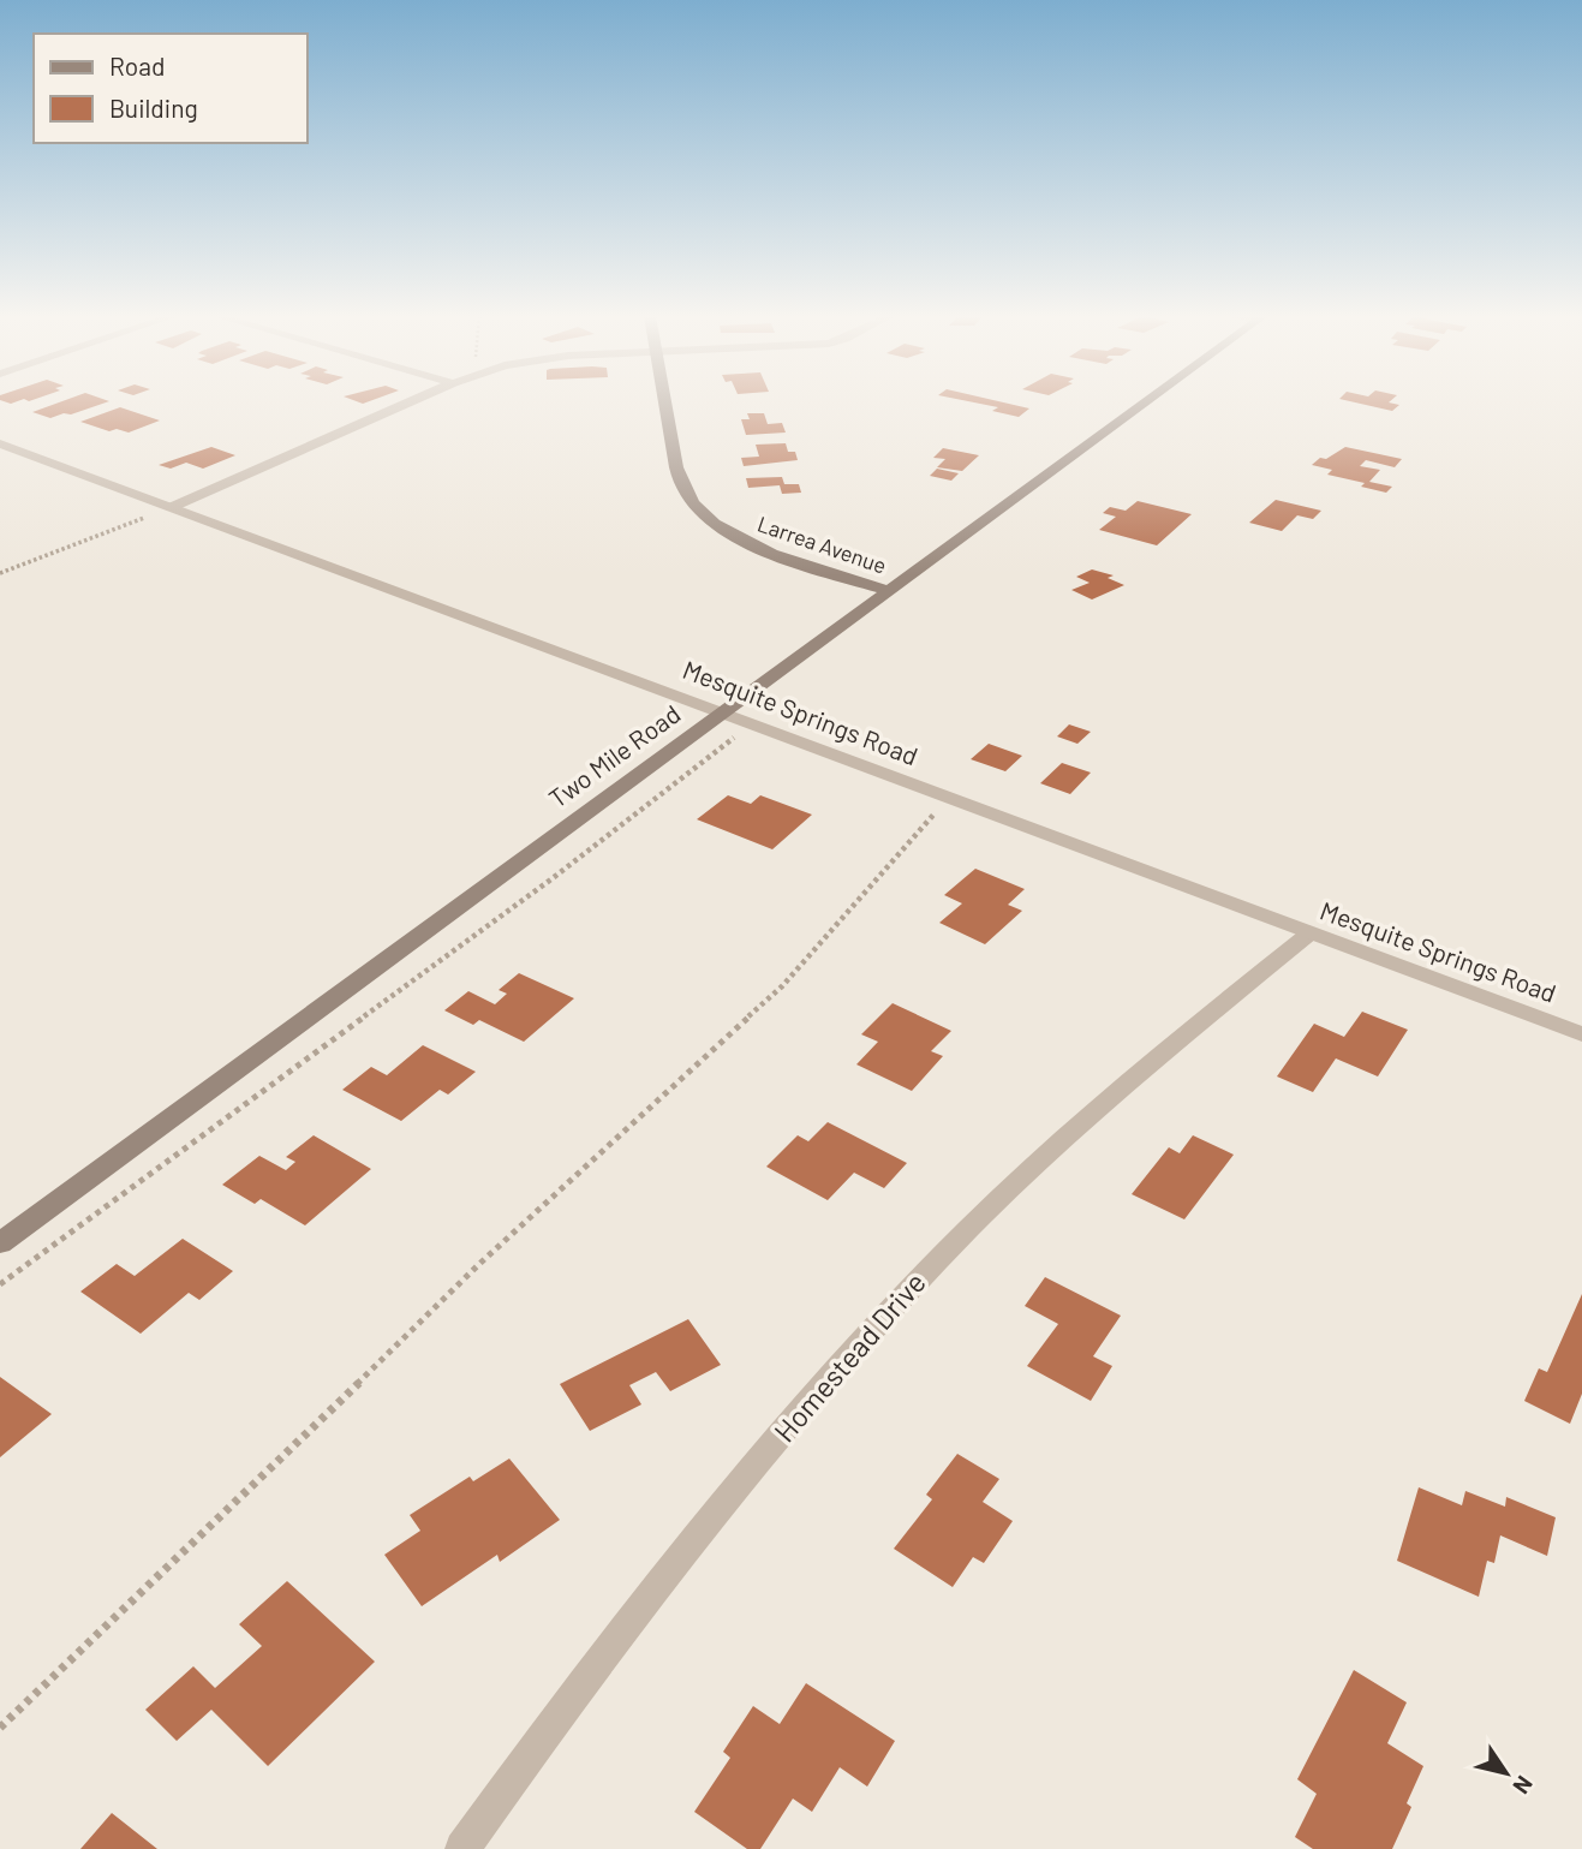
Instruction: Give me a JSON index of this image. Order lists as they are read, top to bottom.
{
  "streets": {
    "main road": ["Larrea Avenue", "Two Mile Road"],
    "street": ["Mesquite Springs Road", "Homestead Drive"]
  },
  "crossings": [
    ["Larrea Avenue", "Two Mile Road"],
    ["Mesquite Springs Road", "Two Mile Road"],
    ["Mesquite Springs Road", "Homestead Drive"]
  ],
  "legend": ["Road", "Building"],
  "north": "bottom right"
}
